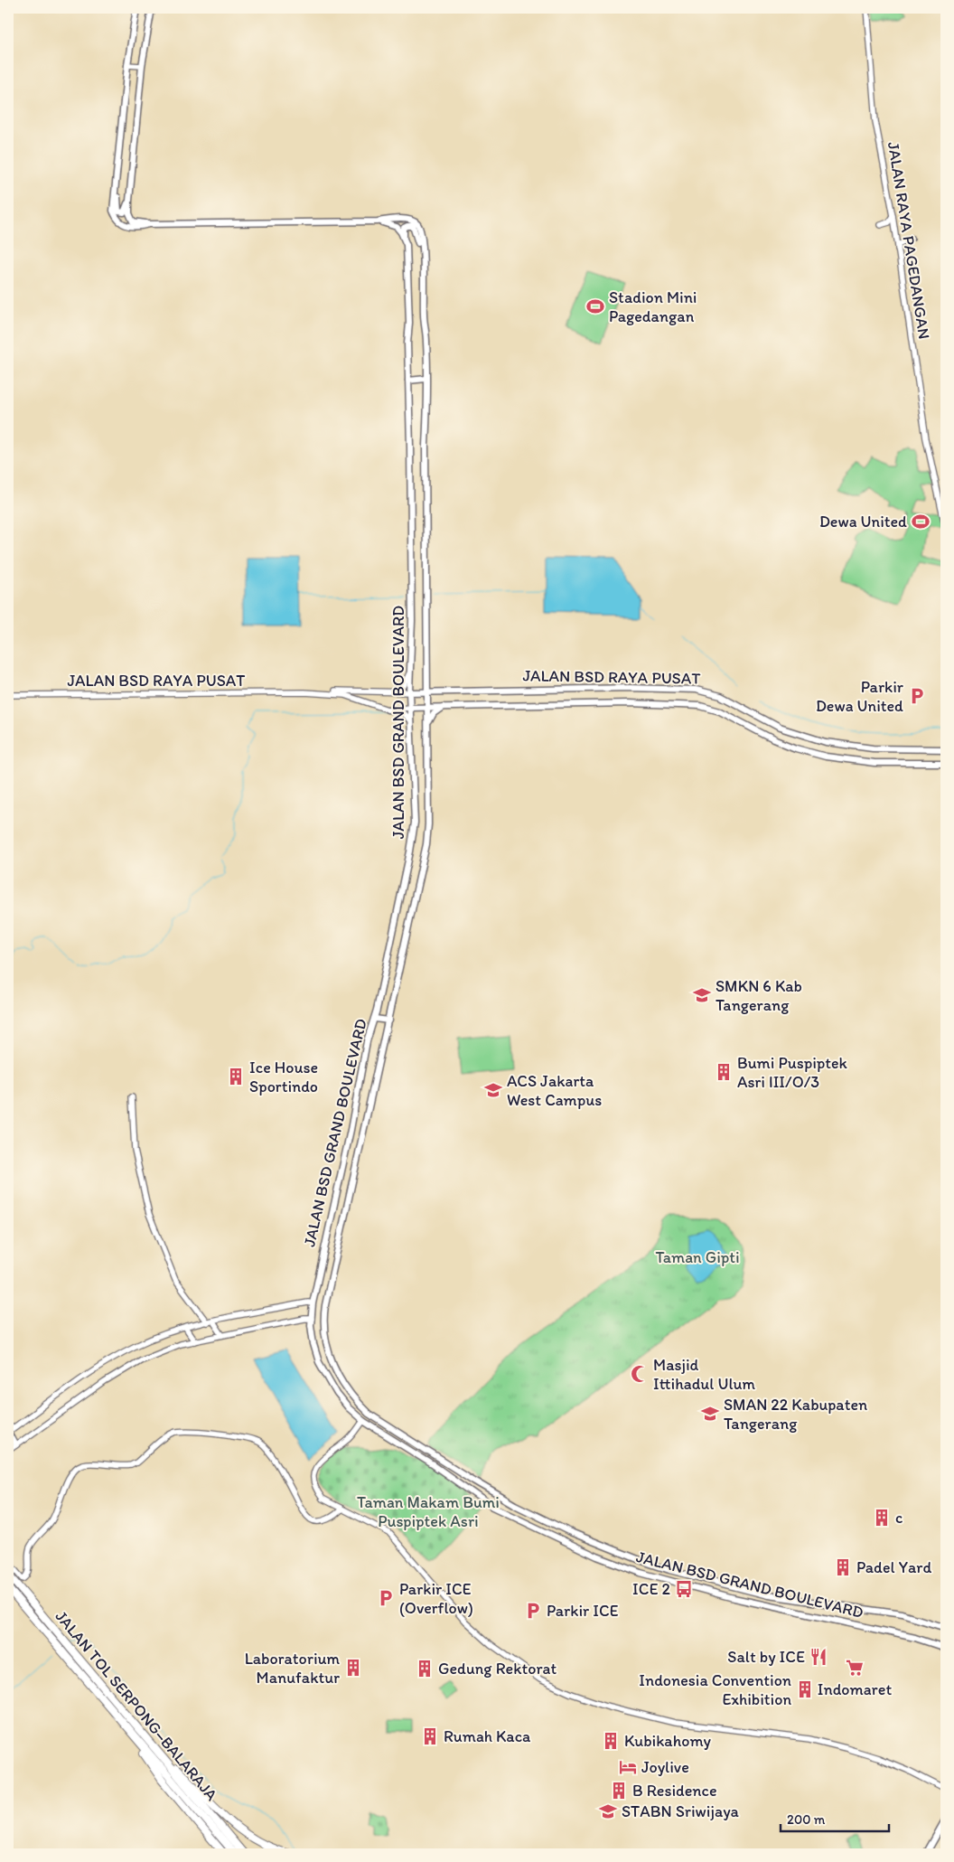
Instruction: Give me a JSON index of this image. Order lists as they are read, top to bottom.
{
  "streets": {
    "highway": ["JALAN TOL SERPONG–BALARAJA"],
    "main road": ["JALAN BSD RAYA PUSAT", "JALAN BSD GRAND BOULEVARD"],
    "street": ["JALAN RAYA PAGEDANGAN"]
  },
  "crossings": [
    ["JALAN BSD RAYA PUSAT", "JALAN BSD GRAND BOULEVARD"]
  ],
  "parks": ["Taman Gipti", "Taman Makam Bumi Puspiptek Asri"],
  "places": {
    "sports": ["Stadion Mini Pagedangan", "Dewa United"],
    "parking": ["Parkir Dewa United", "Parkir ICE (Overflow)", "Parkir ICE"],
    "school or university": [
      "SMKN 6 Kab Tangerang",
      "ACS Jakarta West Campus",
      "SMAN 22 Kabupaten Tangerang",
      "STABN Sriwijaya"
    ],
    "building": [
      "Bumi Puspiptek Asri III/O/3",
      "Ice House Sportindo",
      "c",
      "Padel Yard",
      "Laboratorium Manufaktur",
      "Gedung Rektorat",
      "Indonesia Convention Exhibition",
      "Rumah Kaca",
      "Kubikahomy",
      "B Residence"
    ],
    "mosque": ["Masjid Ittihadul Ulum"],
    "bus stop": ["ICE 2"],
    "restaurant": ["Salt by ICE"],
    "supermarket": ["Indomaret"],
    "hotel": ["Joylive"]
  },
  "scale_bar": "200 m"
}
